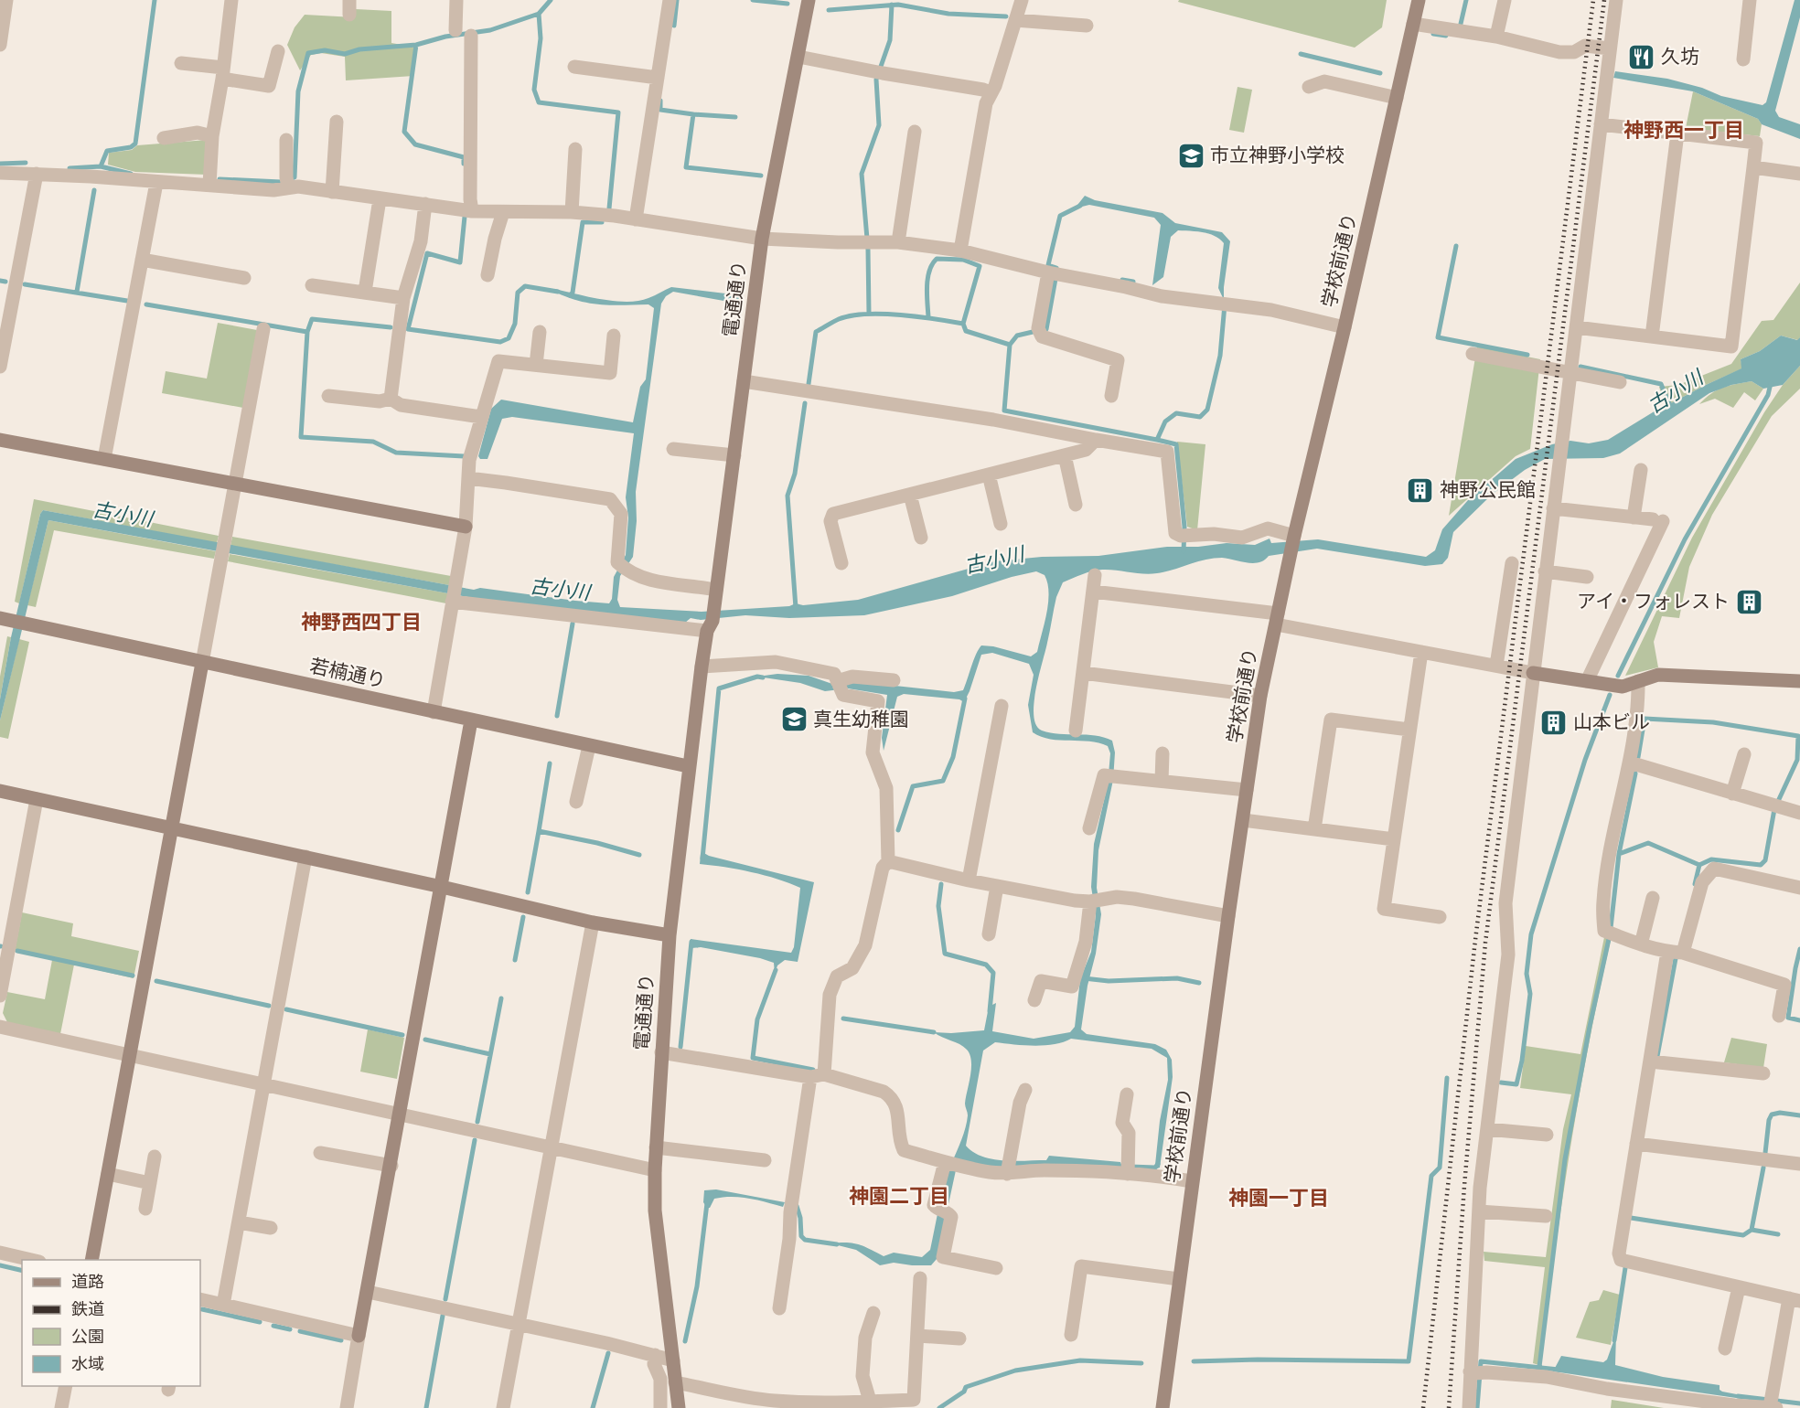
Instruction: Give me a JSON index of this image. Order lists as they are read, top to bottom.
{
  "streets": {
    "street": ["学校前通り", "電通通り", "若楠通り"]
  },
  "crossings": [
    ["電通通り", "若楠通り"]
  ],
  "districts": [
    "神野西一丁目",
    "神野西四丁目",
    "神園二丁目",
    "神園一丁目"
  ],
  "water": ["古小川"],
  "places": {
    "restaurant": ["久坊"],
    "school or university": ["市立神野小学校", "真生幼稚園"],
    "building": ["神野公民館", "アイ・フォレスト", "山本ビル"]
  },
  "legend": [
    "道路",
    "鉄道",
    "公園",
    "水域"
  ]
}
